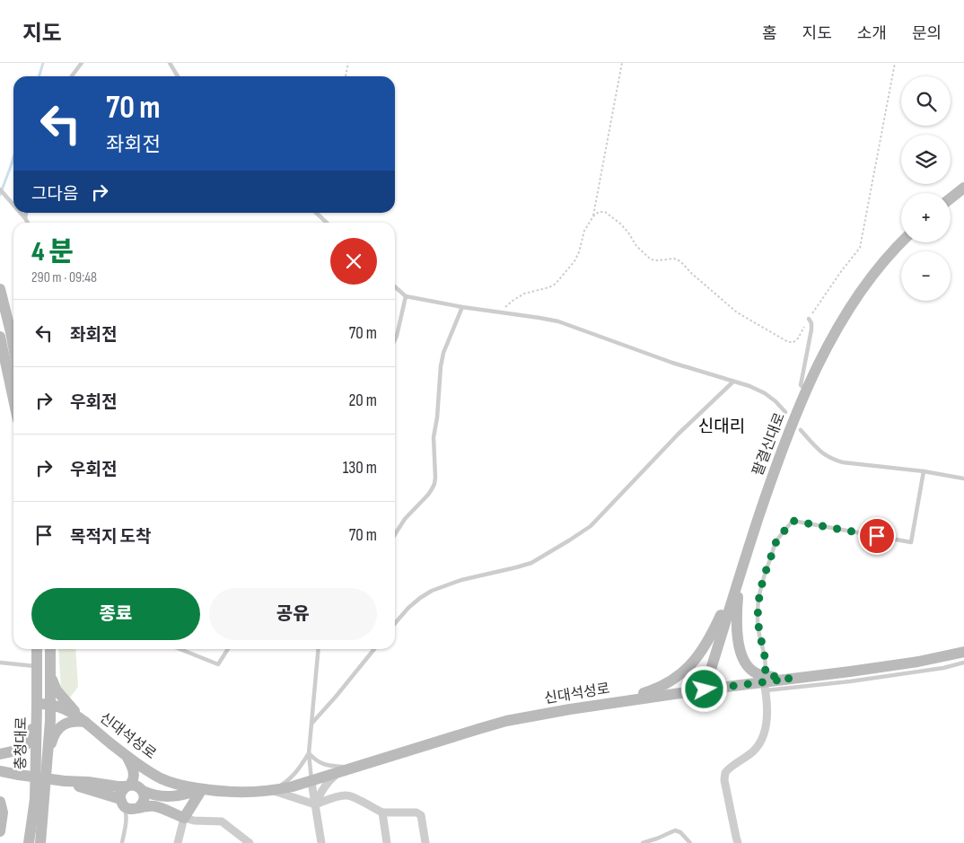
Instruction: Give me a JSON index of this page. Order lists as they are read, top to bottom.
{
  "streets": {
    "street": ["팔결신대로", "신대석성로", "충청대로"]
  },
  "crossings": [
    ["팔결신대로", "신대석성로"],
    ["신대석성로", "충청대로"]
  ],
  "districts": ["신대리"],
  "page": {
    "header": "지도",
    "nav": [
      "홈",
      "지도",
      "소개",
      "문의"
    ],
    "map_buttons": ["+", "−"],
    "turn": ["70 m", "좌회전"],
    "then": "그다음",
    "heading": ["4 분", "290 m · 09:48"],
    "list": [
      {
        "name": "좌회전",
        "value": "70 m"
      },
      {
        "name": "우회전",
        "value": "20 m"
      },
      {
        "name": "우회전",
        "value": "130 m"
      },
      {
        "name": "목적지 도착",
        "value": "70 m"
      }
    ],
    "buttons": ["종료", "공유"]
  }
}
